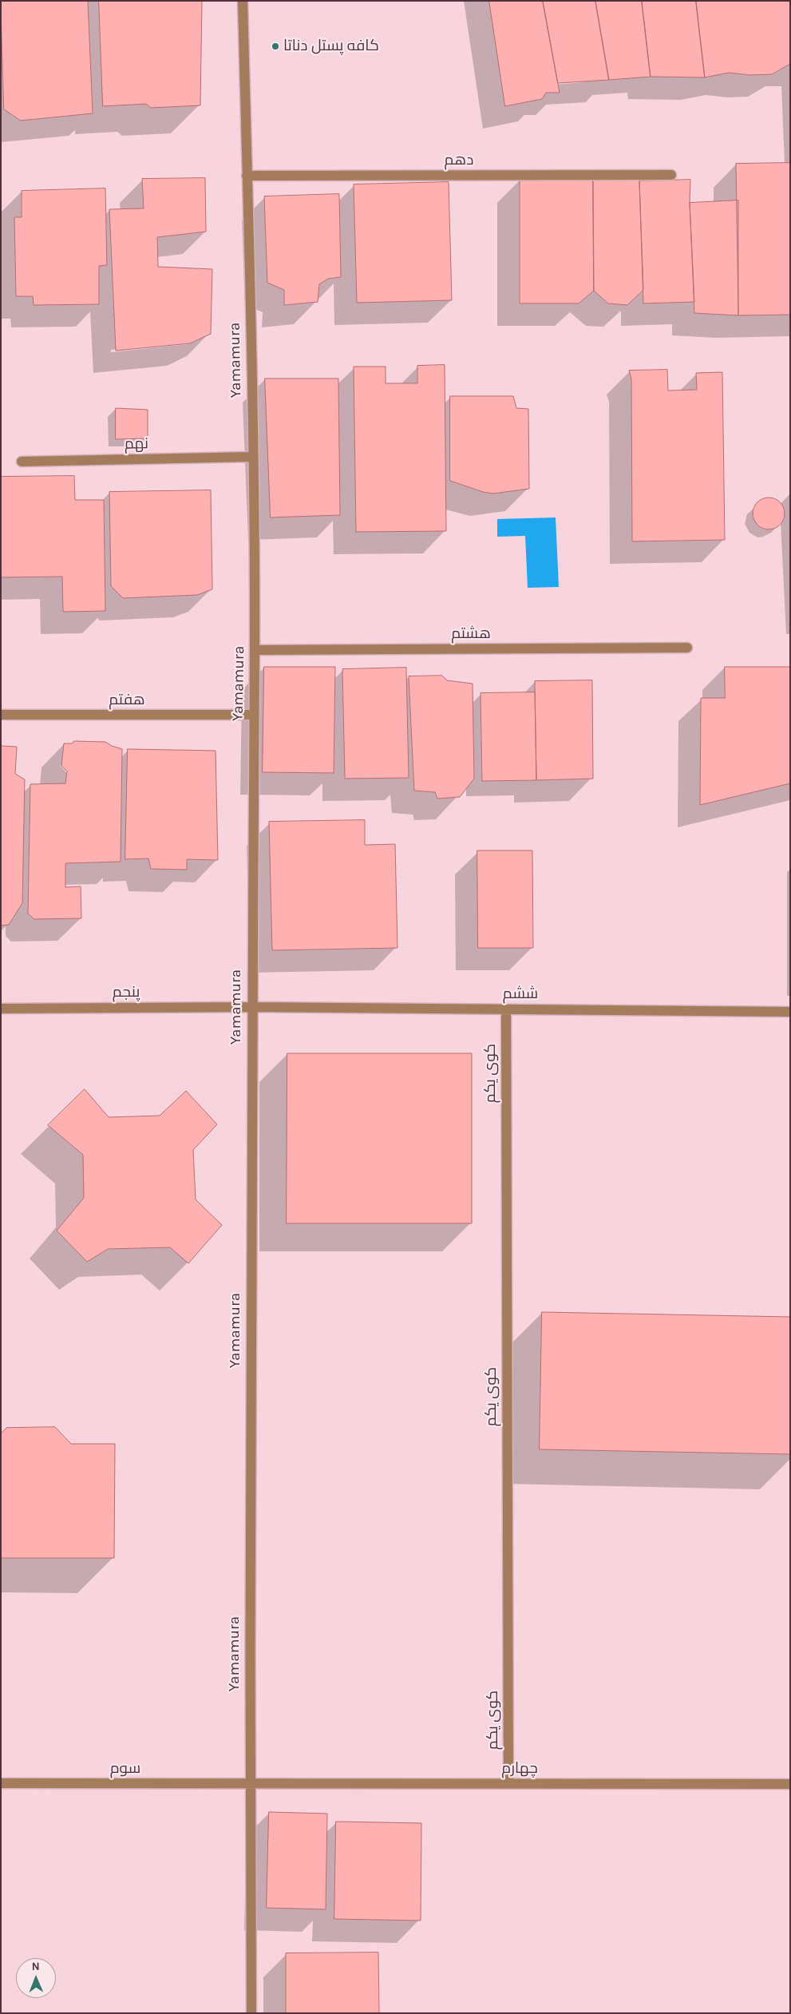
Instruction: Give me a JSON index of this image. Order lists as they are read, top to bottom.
{
  "streets": {
    "street": [
      "دهم",
      "Yamamura",
      "نهم",
      "هشتم",
      "هفتم",
      "پنجم",
      "ششم",
      "کوی یکم",
      "سوم",
      "چهارم"
    ]
  },
  "crossings": [
    ["دهم", "Yamamura"],
    ["Yamamura", "نهم"],
    ["Yamamura", "هشتم"],
    ["Yamamura", "هفتم"],
    ["Yamamura", "پنجم"],
    ["Yamamura", "ششم"],
    ["Yamamura", "سوم"],
    ["Yamamura", "چهارم"],
    ["پنجم", "ششم"],
    ["ششم", "کوی یکم"],
    ["کوی یکم", "چهارم"],
    ["سوم", "چهارم"]
  ],
  "places": ["کافه پستل دناتا"],
  "north": "top"
}
